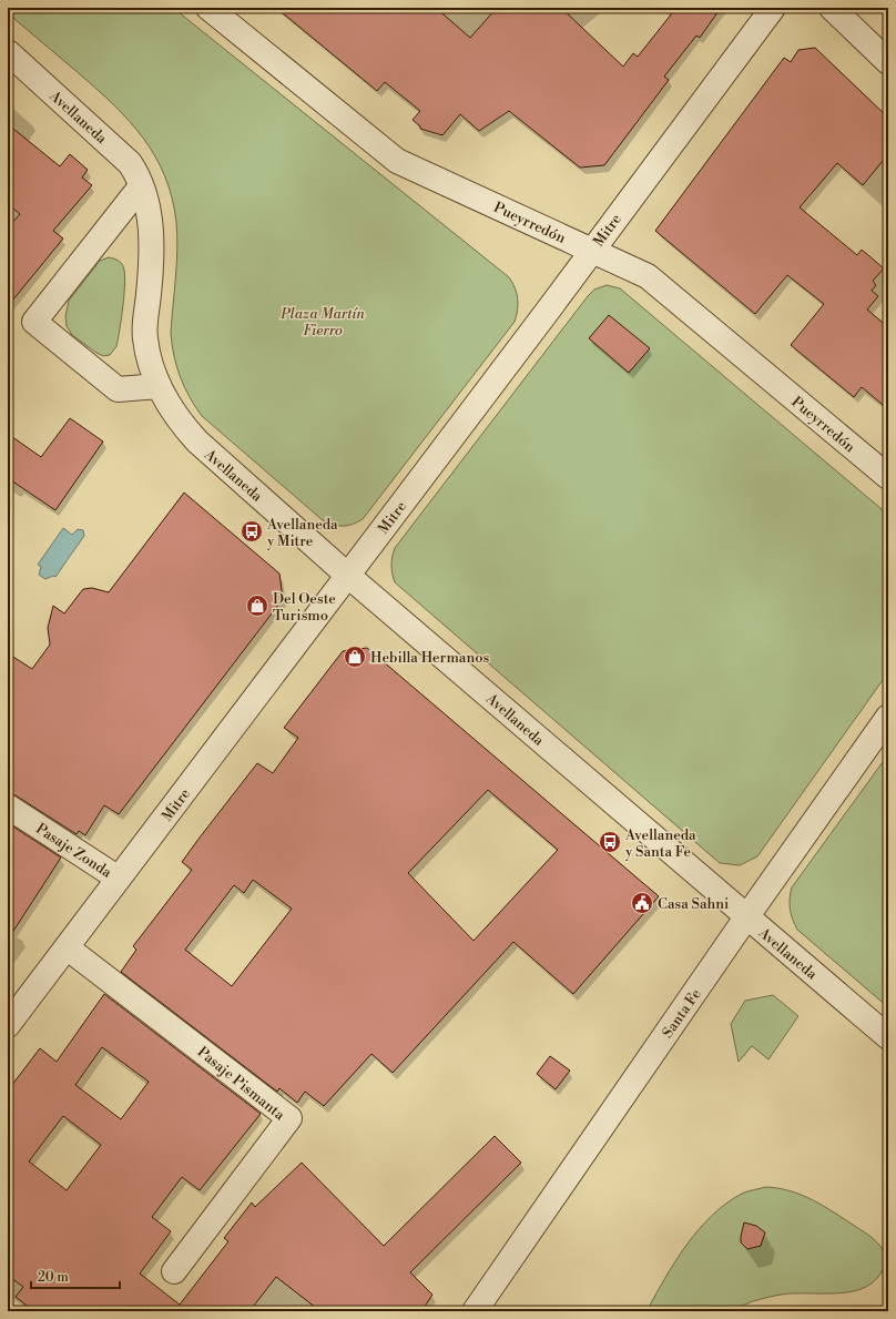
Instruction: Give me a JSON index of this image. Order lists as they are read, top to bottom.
{
  "streets": {
    "street": [
      "Avellaneda",
      "Pueyrredón",
      "Mitre",
      "Pasaje Zonda",
      "Santa Fe",
      "Pasaje Pismanta"
    ]
  },
  "crossings": [
    ["Avellaneda", "Mitre"],
    ["Avellaneda", "Santa Fe"],
    ["Pueyrredón", "Mitre"],
    ["Mitre", "Pasaje Zonda"],
    ["Mitre", "Pasaje Pismanta"]
  ],
  "parks": ["Plaza Martín Fierro"],
  "places": {
    "bus stop": ["Avellaneda y Mitre", "Avellaneda y Santa Fe"],
    "shop": ["Del Oeste Turismo", "Hebilla Hermanos"],
    "public building": ["Casa Sahni"]
  },
  "scale_bar": "20 m"
}
